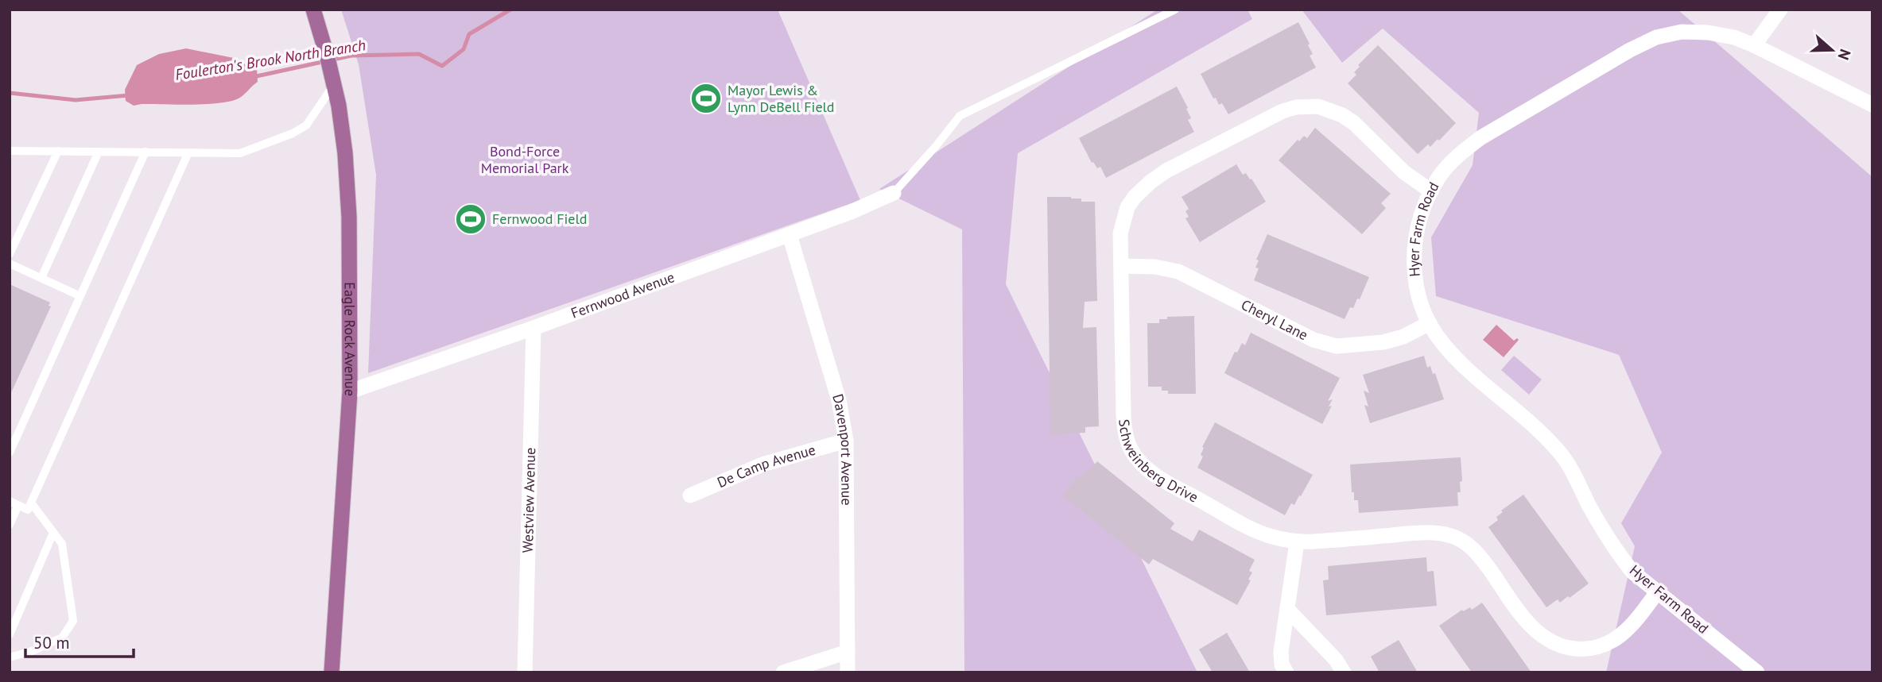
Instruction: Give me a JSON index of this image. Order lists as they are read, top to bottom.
{
  "streets": {
    "main road": ["Eagle Rock Avenue"],
    "street": [
      "Hyer Farm Road",
      "Fernwood Avenue",
      "Cheryl Lane",
      "Davenport Avenue",
      "Schweinberg Drive",
      "De Camp Avenue",
      "Westview Avenue"
    ]
  },
  "crossings": [
    ["Hyer Farm Road", "Cheryl Lane"],
    ["Hyer Farm Road", "Schweinberg Drive"],
    ["Fernwood Avenue", "Eagle Rock Avenue"],
    ["Fernwood Avenue", "Davenport Avenue"],
    ["Fernwood Avenue", "Westview Avenue"],
    ["Cheryl Lane", "Schweinberg Drive"],
    ["Davenport Avenue", "De Camp Avenue"]
  ],
  "water": ["Foulerton's Brook North Branch"],
  "parks": ["Bond-Force Memorial Park"],
  "places": {
    "sports": ["Mayor Lewis & Lynn DeBell Field", "Fernwood Field"]
  },
  "scale_bar": "50 m",
  "north": "right"
}
